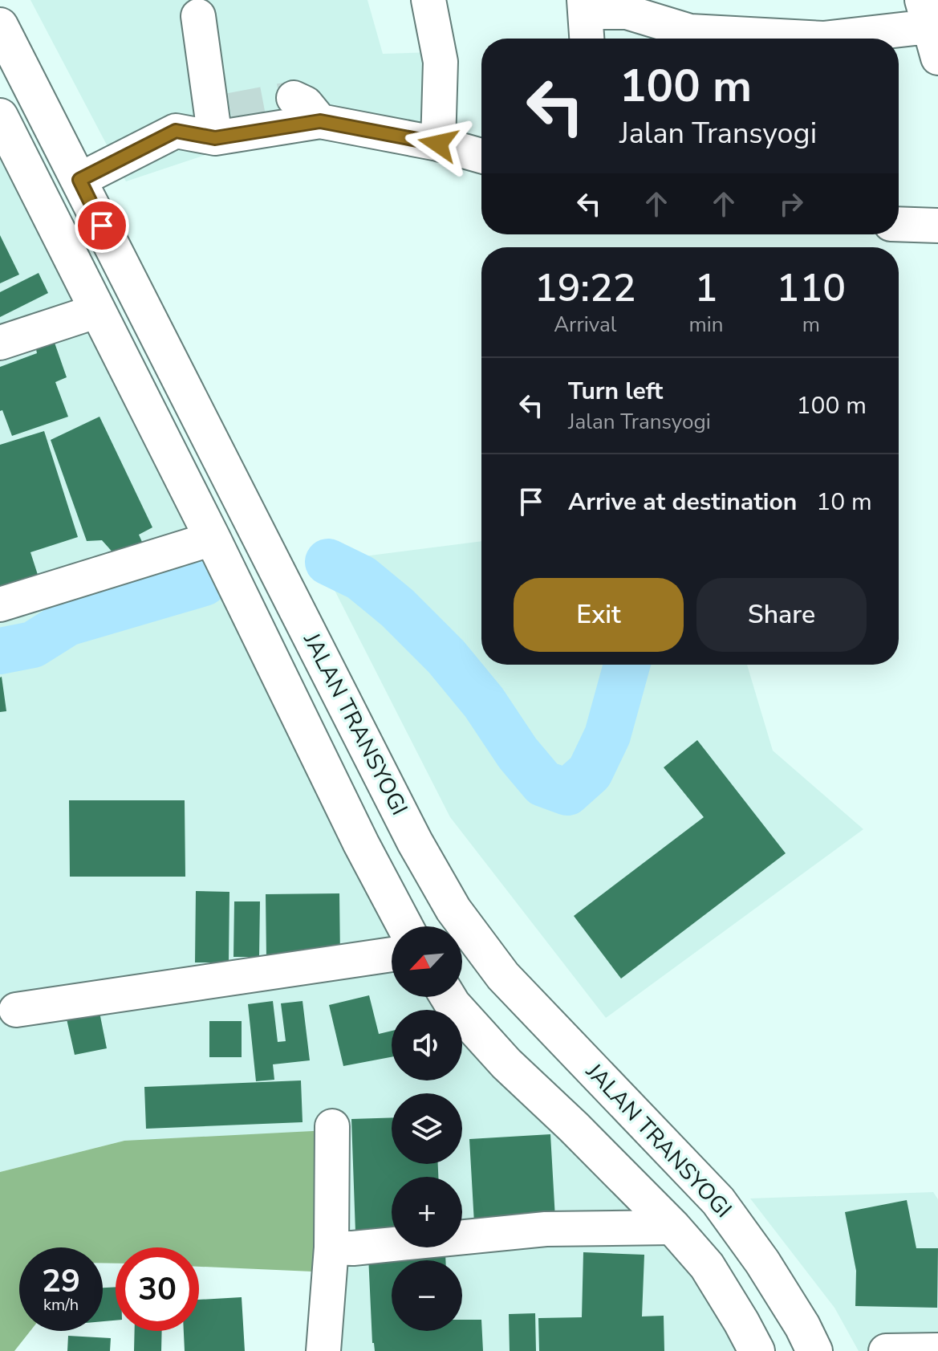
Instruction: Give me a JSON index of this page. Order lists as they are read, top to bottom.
{
  "streets": {
    "highway": ["JALAN TRANSYOGI"]
  },
  "north": "bottom left",
  "page": {
    "turn": ["100 m", "Jalan Transyogi"],
    "eta": [
      "19:22",
      "Arrival",
      "1",
      "min",
      "110",
      "m"
    ],
    "list": [
      {
        "name": "Turn left",
        "note": "Jalan Transyogi",
        "value": "100 m"
      },
      {
        "name": "Arrive at destination",
        "value": "10 m"
      }
    ],
    "buttons": ["Exit", "Share"],
    "map_buttons": ["+", "−"],
    "speed": "29 km/h",
    "limit": "30"
  }
}
